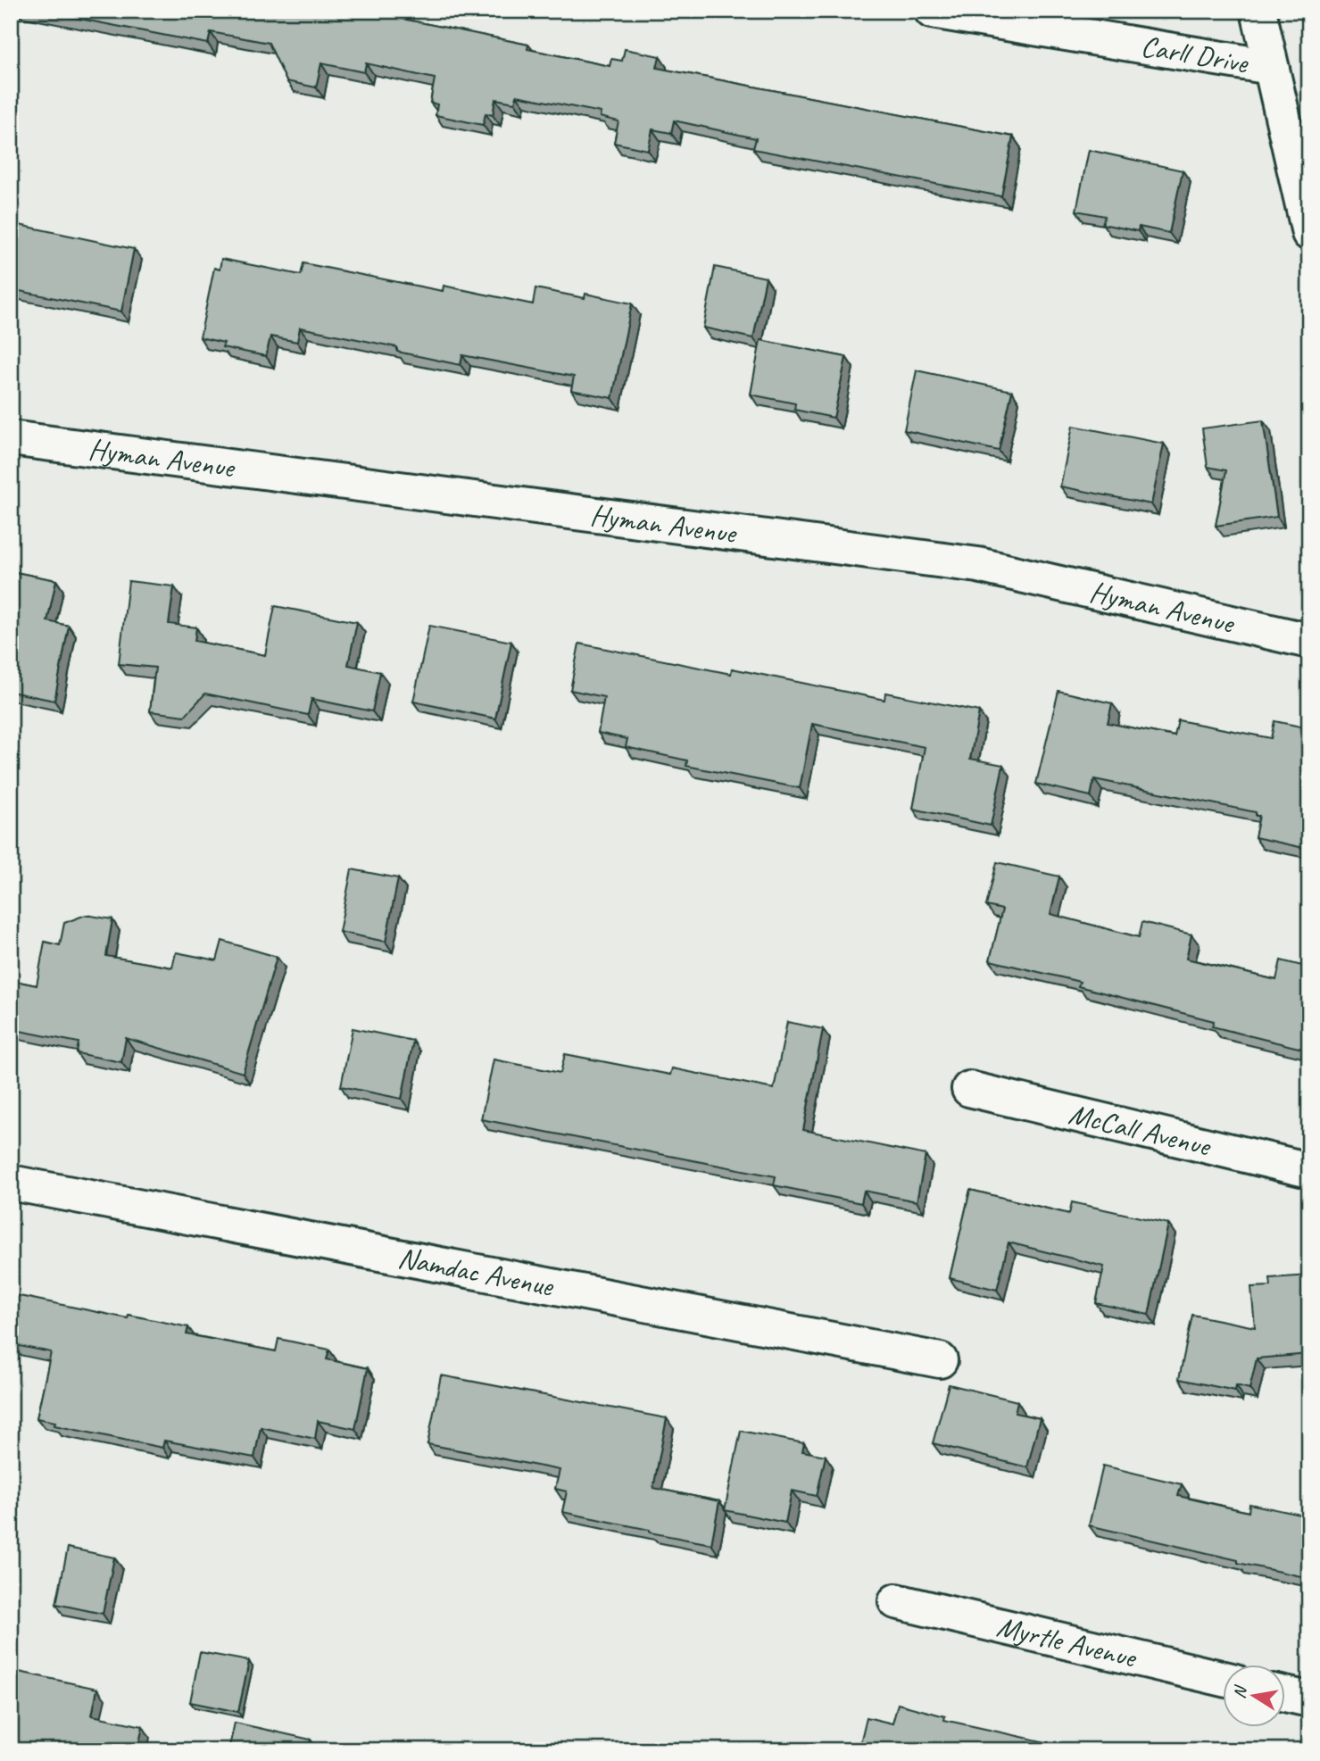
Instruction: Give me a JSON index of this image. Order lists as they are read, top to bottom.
{
  "streets": {
    "street": [
      "Carll Drive",
      "Hyman Avenue",
      "McCall Avenue",
      "Namdac Avenue",
      "Myrtle Avenue"
    ]
  },
  "north": "left"
}
